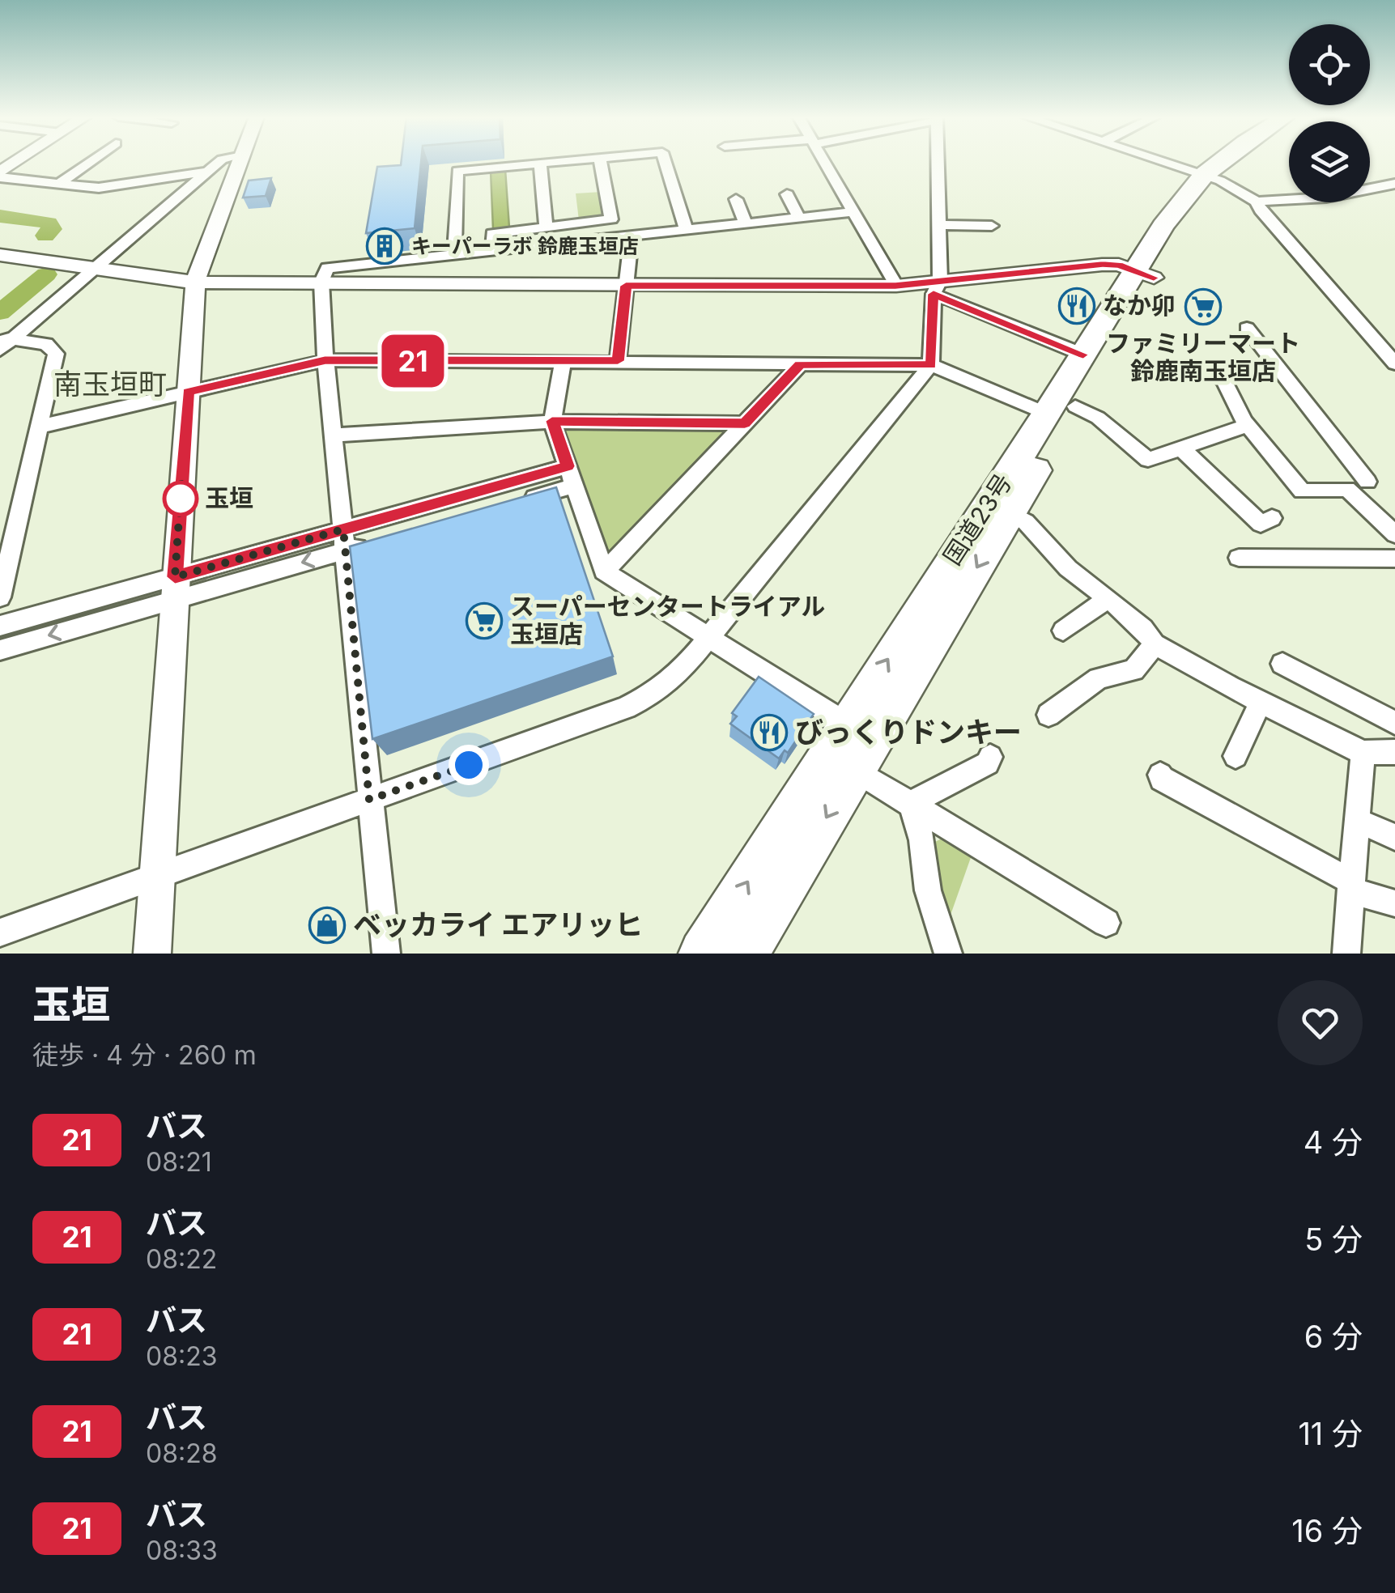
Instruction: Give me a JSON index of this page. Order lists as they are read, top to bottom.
{
  "streets": {
    "highway": ["国道23号"]
  },
  "districts": ["南玉垣町"],
  "places": {
    "building": ["キーパーラボ 鈴鹿玉垣店"],
    "restaurant": ["なか卯", "びっくりドンキー"],
    "supermarket": ["ファミリーマート 鈴鹿南玉垣店", "スーパーセンタートライアル 玉垣店"],
    "other": ["玉垣"],
    "shop": ["ベッカライ エアリッヒ"]
  },
  "lines": ["bus line 21"],
  "page": {
    "on_map": "21",
    "heading": ["玉垣", "徒歩 · 4 分 · 260 m"],
    "list": [
      {
        "mark": "21",
        "name": "バス",
        "note": "08:21",
        "value": "4 分"
      },
      {
        "mark": "21",
        "name": "バス",
        "note": "08:22",
        "value": "5 分"
      },
      {
        "mark": "21",
        "name": "バス",
        "note": "08:23",
        "value": "6 分"
      },
      {
        "mark": "21",
        "name": "バス",
        "note": "08:28",
        "value": "11 分"
      },
      {
        "mark": "21",
        "name": "バス",
        "note": "08:33",
        "value": "16 分"
      }
    ]
  }
}
